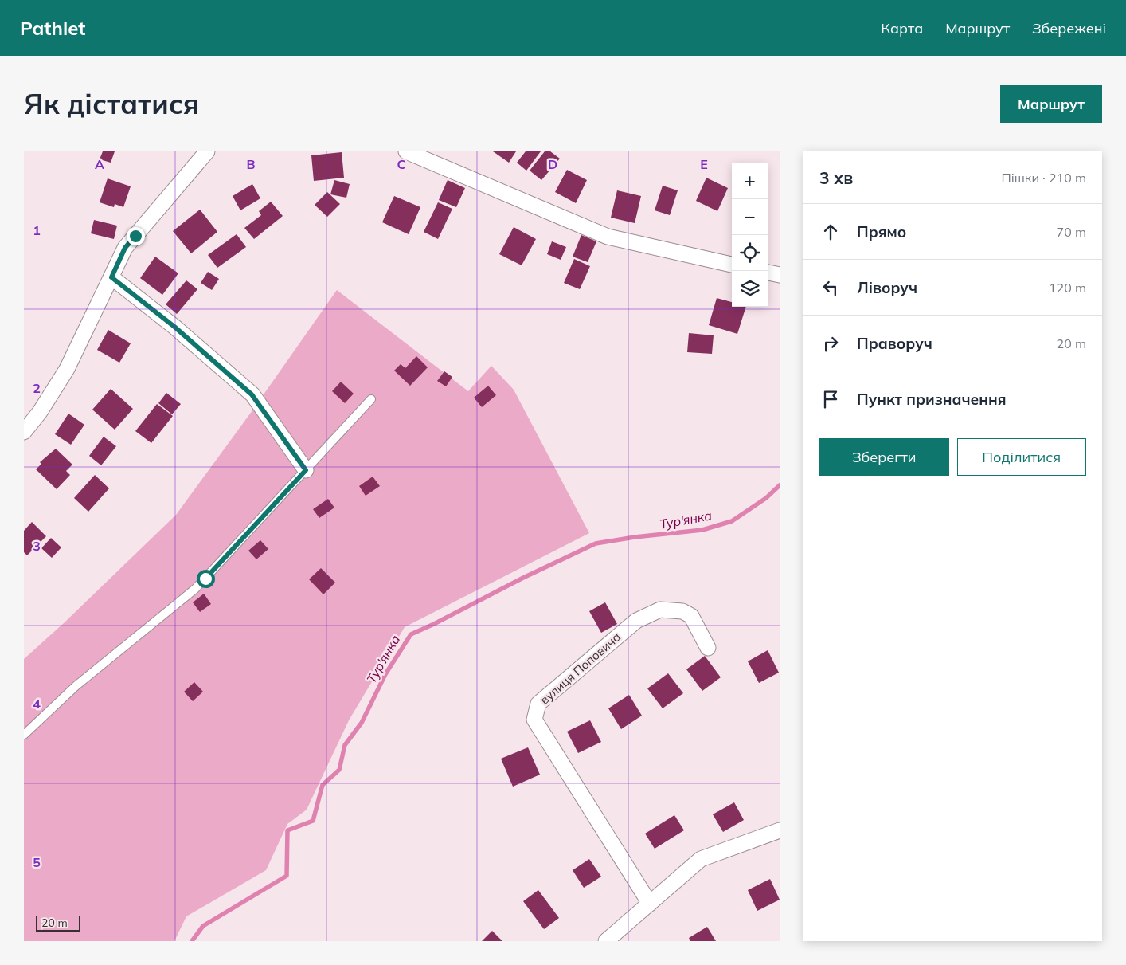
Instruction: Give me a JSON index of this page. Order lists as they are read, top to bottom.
{
  "streets": {
    "street": ["вулиця Поповича"]
  },
  "water": ["Тур'янка"],
  "scale_bar": "20 m",
  "page": {
    "header": "Pathlet",
    "nav": ["Карта", "Маршрут", "Збережені"],
    "buttons": [
      "Маршрут",
      ["Зберегти", "Поділитися"]
    ],
    "title": "Як дістатися",
    "heading": ["3 хв", "Пішки · 210 m"],
    "map_buttons": ["+", "−"],
    "list": [
      ["Прямо", "70 m"],
      ["Ліворуч", "120 m"],
      ["Праворуч", "20 m"],
      "Пункт призначення"
    ],
    "scale": "20 m"
  },
  "grid": {
    "columns": [
      "A",
      "B",
      "C",
      "D",
      "E"
    ],
    "rows": [
      "1",
      "2",
      "3",
      "4",
      "5"
    ]
  }
}
